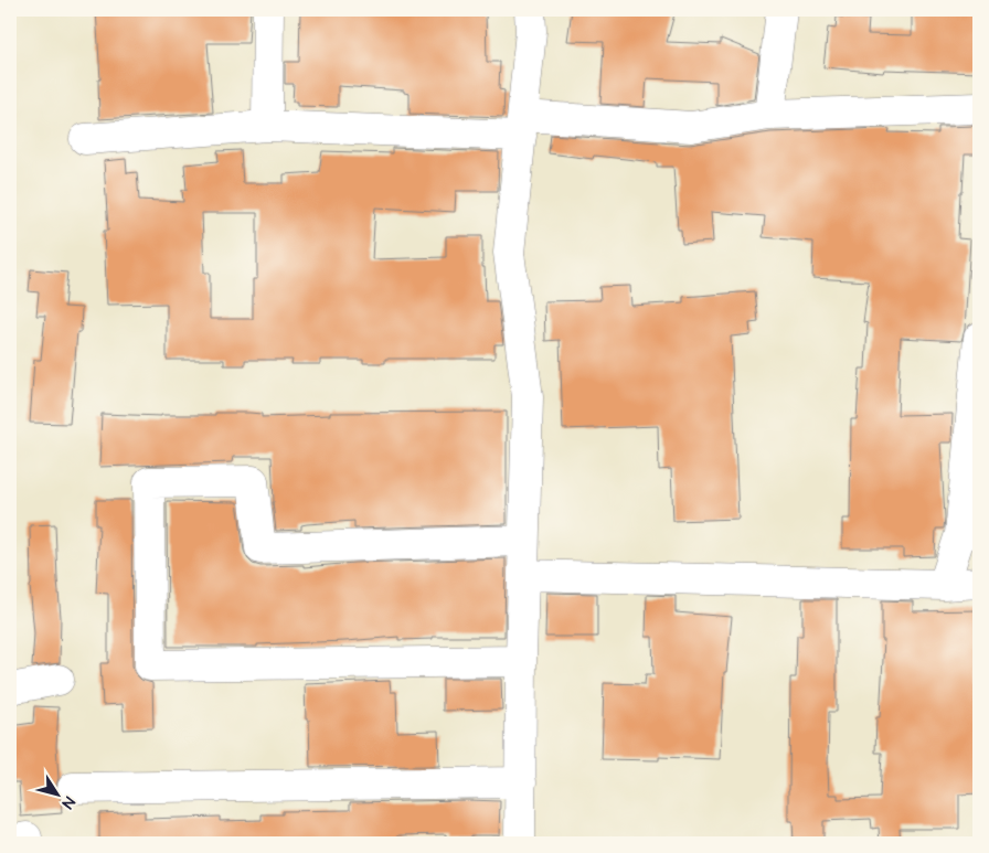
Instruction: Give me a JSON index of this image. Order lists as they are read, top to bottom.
{
  "north": "bottom right"
}
